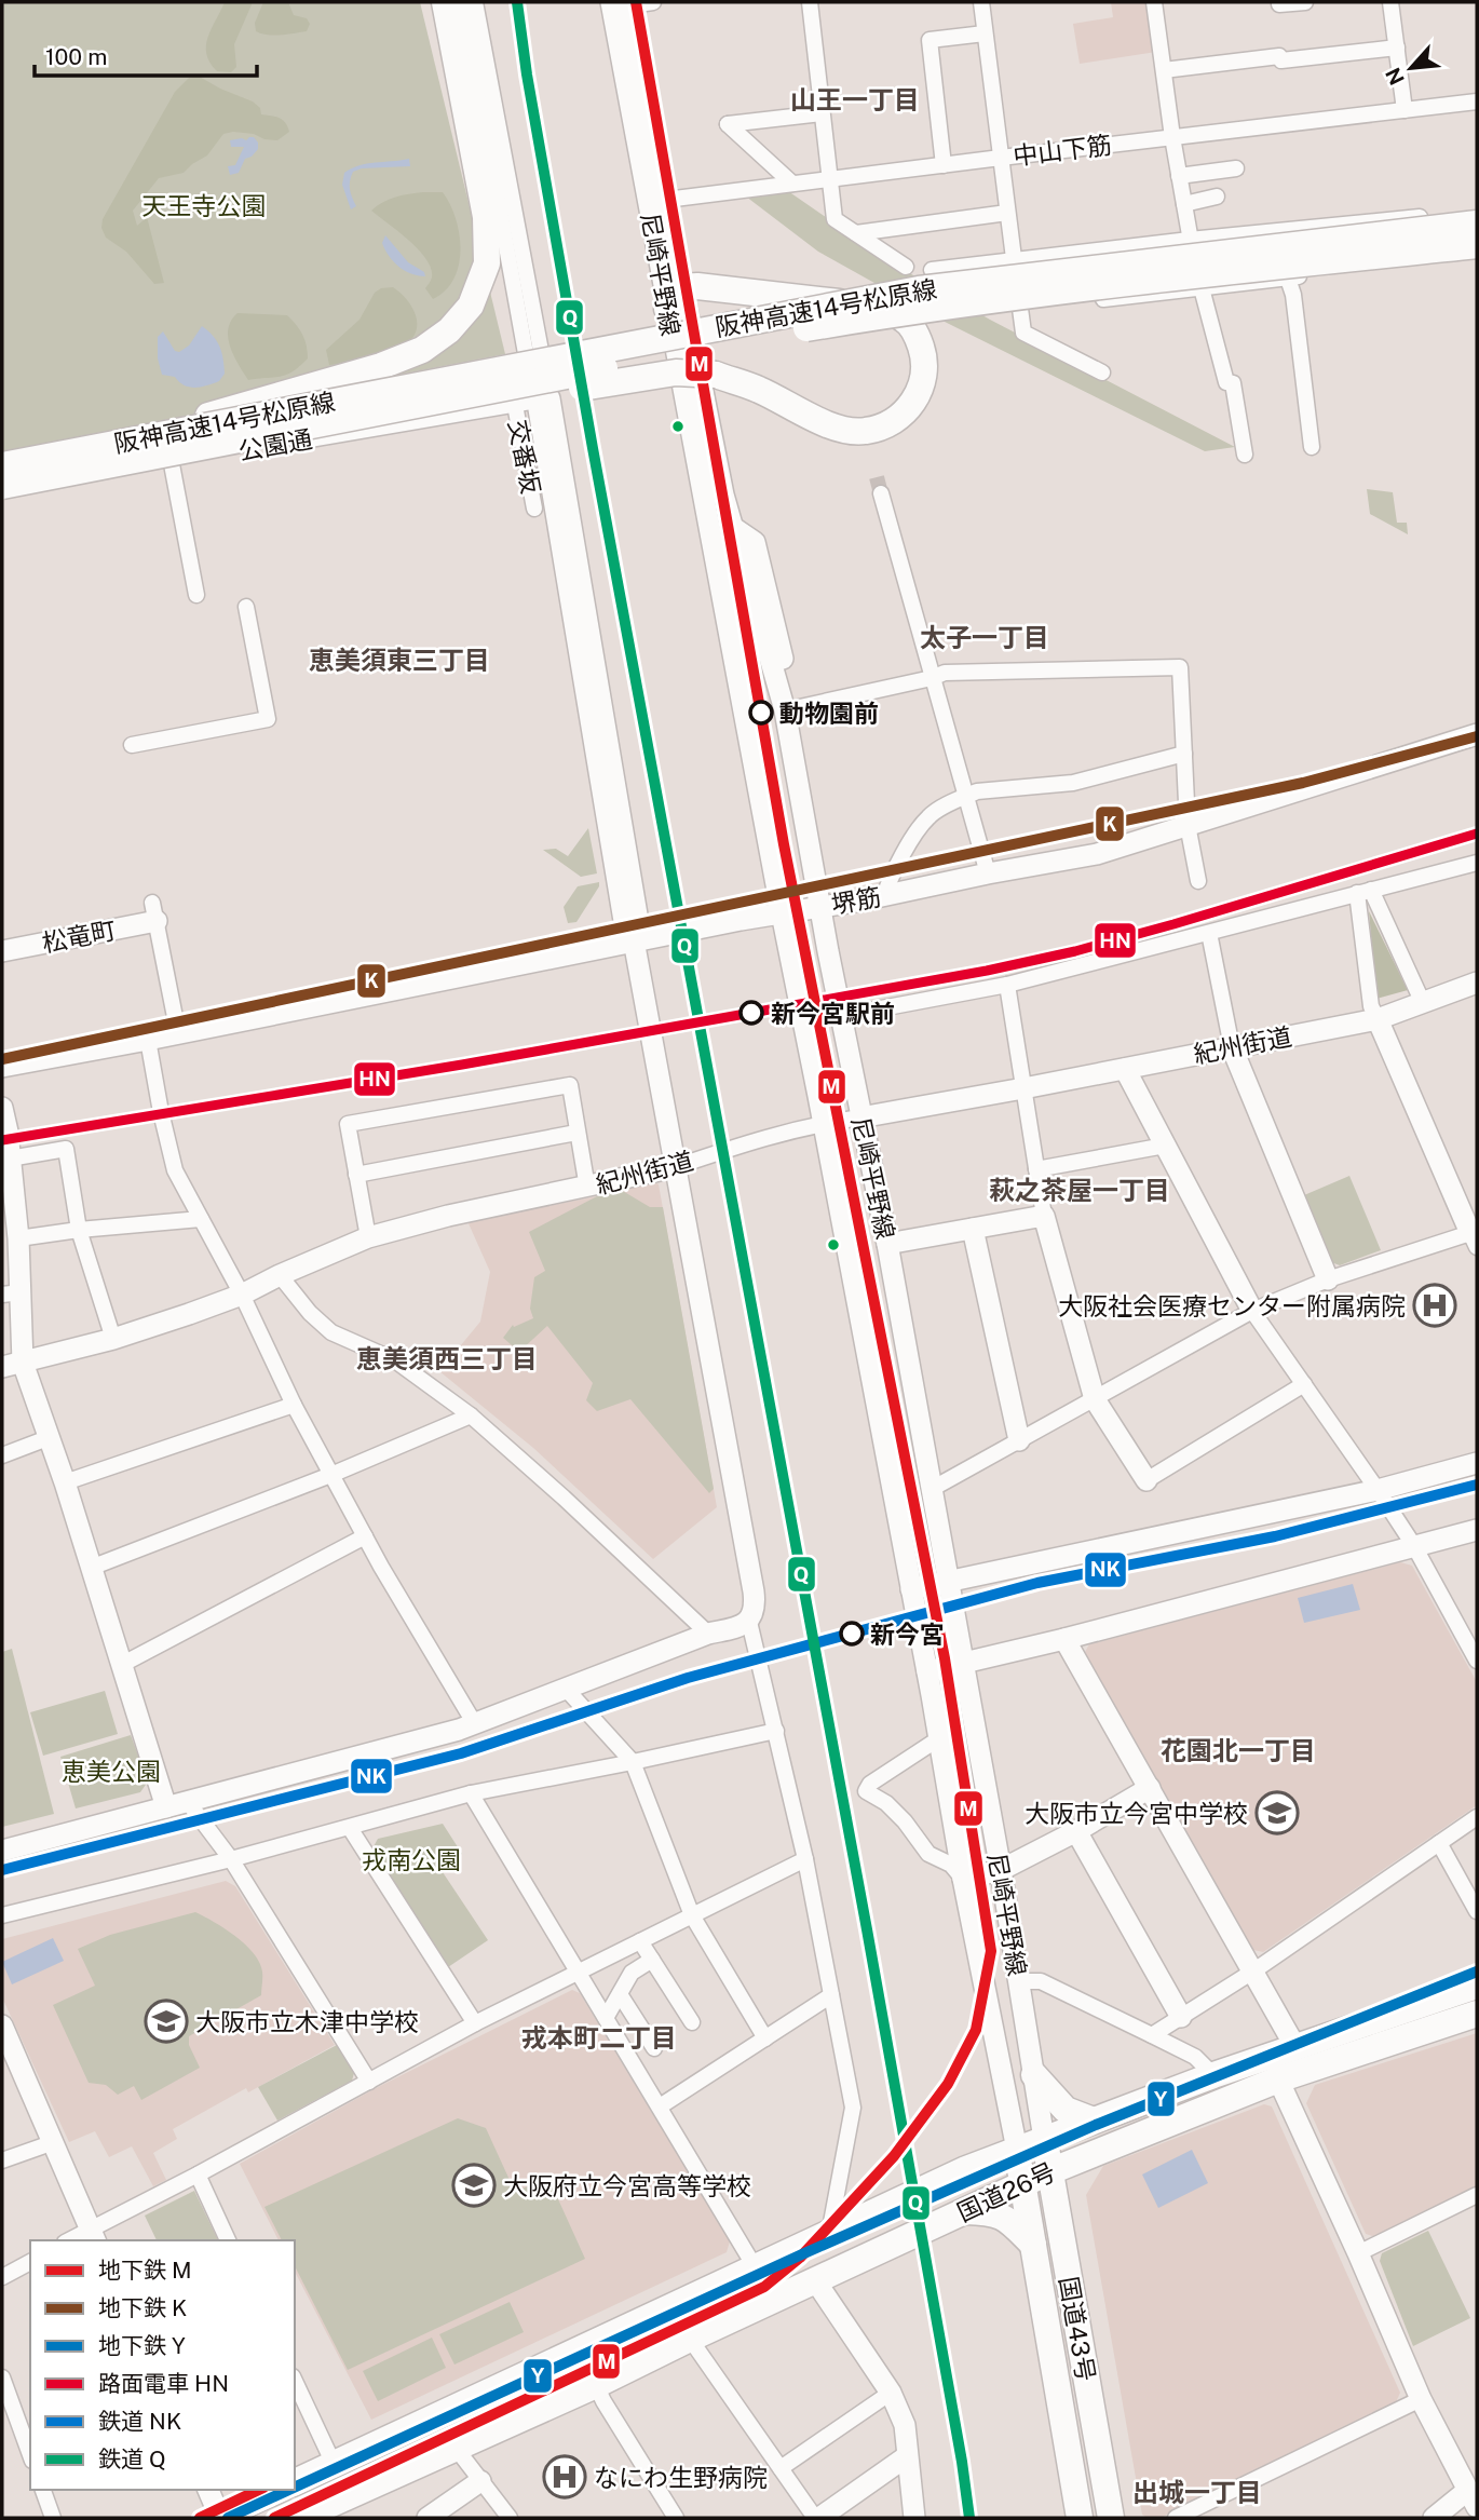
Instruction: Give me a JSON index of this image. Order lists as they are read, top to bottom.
{
  "streets": {
    "highway": ["阪神高速14号松原線", "国道26号", "国道43号"],
    "street": [
      "中山下筋",
      "尼崎平野線",
      "公園通",
      "交番坂",
      "堺筋",
      "松竜町",
      "紀州街道"
    ]
  },
  "crossings": [
    ["中山下筋", "尼崎平野線"],
    ["尼崎平野線", "堺筋"],
    ["尼崎平野線", "紀州街道"],
    ["尼崎平野線", "国道26号"],
    ["尼崎平野線", "国道43号"],
    ["公園通", "交番坂"],
    ["国道26号", "国道43号"]
  ],
  "districts": [
    "山王一丁目",
    "太子一丁目",
    "恵美須東三丁目",
    "萩之茶屋一丁目",
    "恵美須西三丁目",
    "花園北一丁目",
    "戎本町二丁目",
    "出城一丁目"
  ],
  "parks": ["天王寺公園", "恵美公園", "戎南公園"],
  "places": {
    "other": ["動物園前", "新今宮駅前", "新今宮"],
    "hospital": ["大阪社会医療センター附属病院", "なにわ生野病院"],
    "school or university": ["大阪市立今宮中学校", "大阪市立木津中学校", "大阪府立今宮高等学校"]
  },
  "lines": [
    "metro line M",
    "rail line Q",
    "metro line K",
    "tram line HN",
    "rail line NK",
    "metro line Y"
  ],
  "legend": [
    "地下鉄 M",
    "地下鉄 K",
    "地下鉄 Y",
    "路面電車 HN",
    "鉄道 NK",
    "鉄道 Q"
  ],
  "scale_bar": "100 m",
  "north": "bottom left"
}
